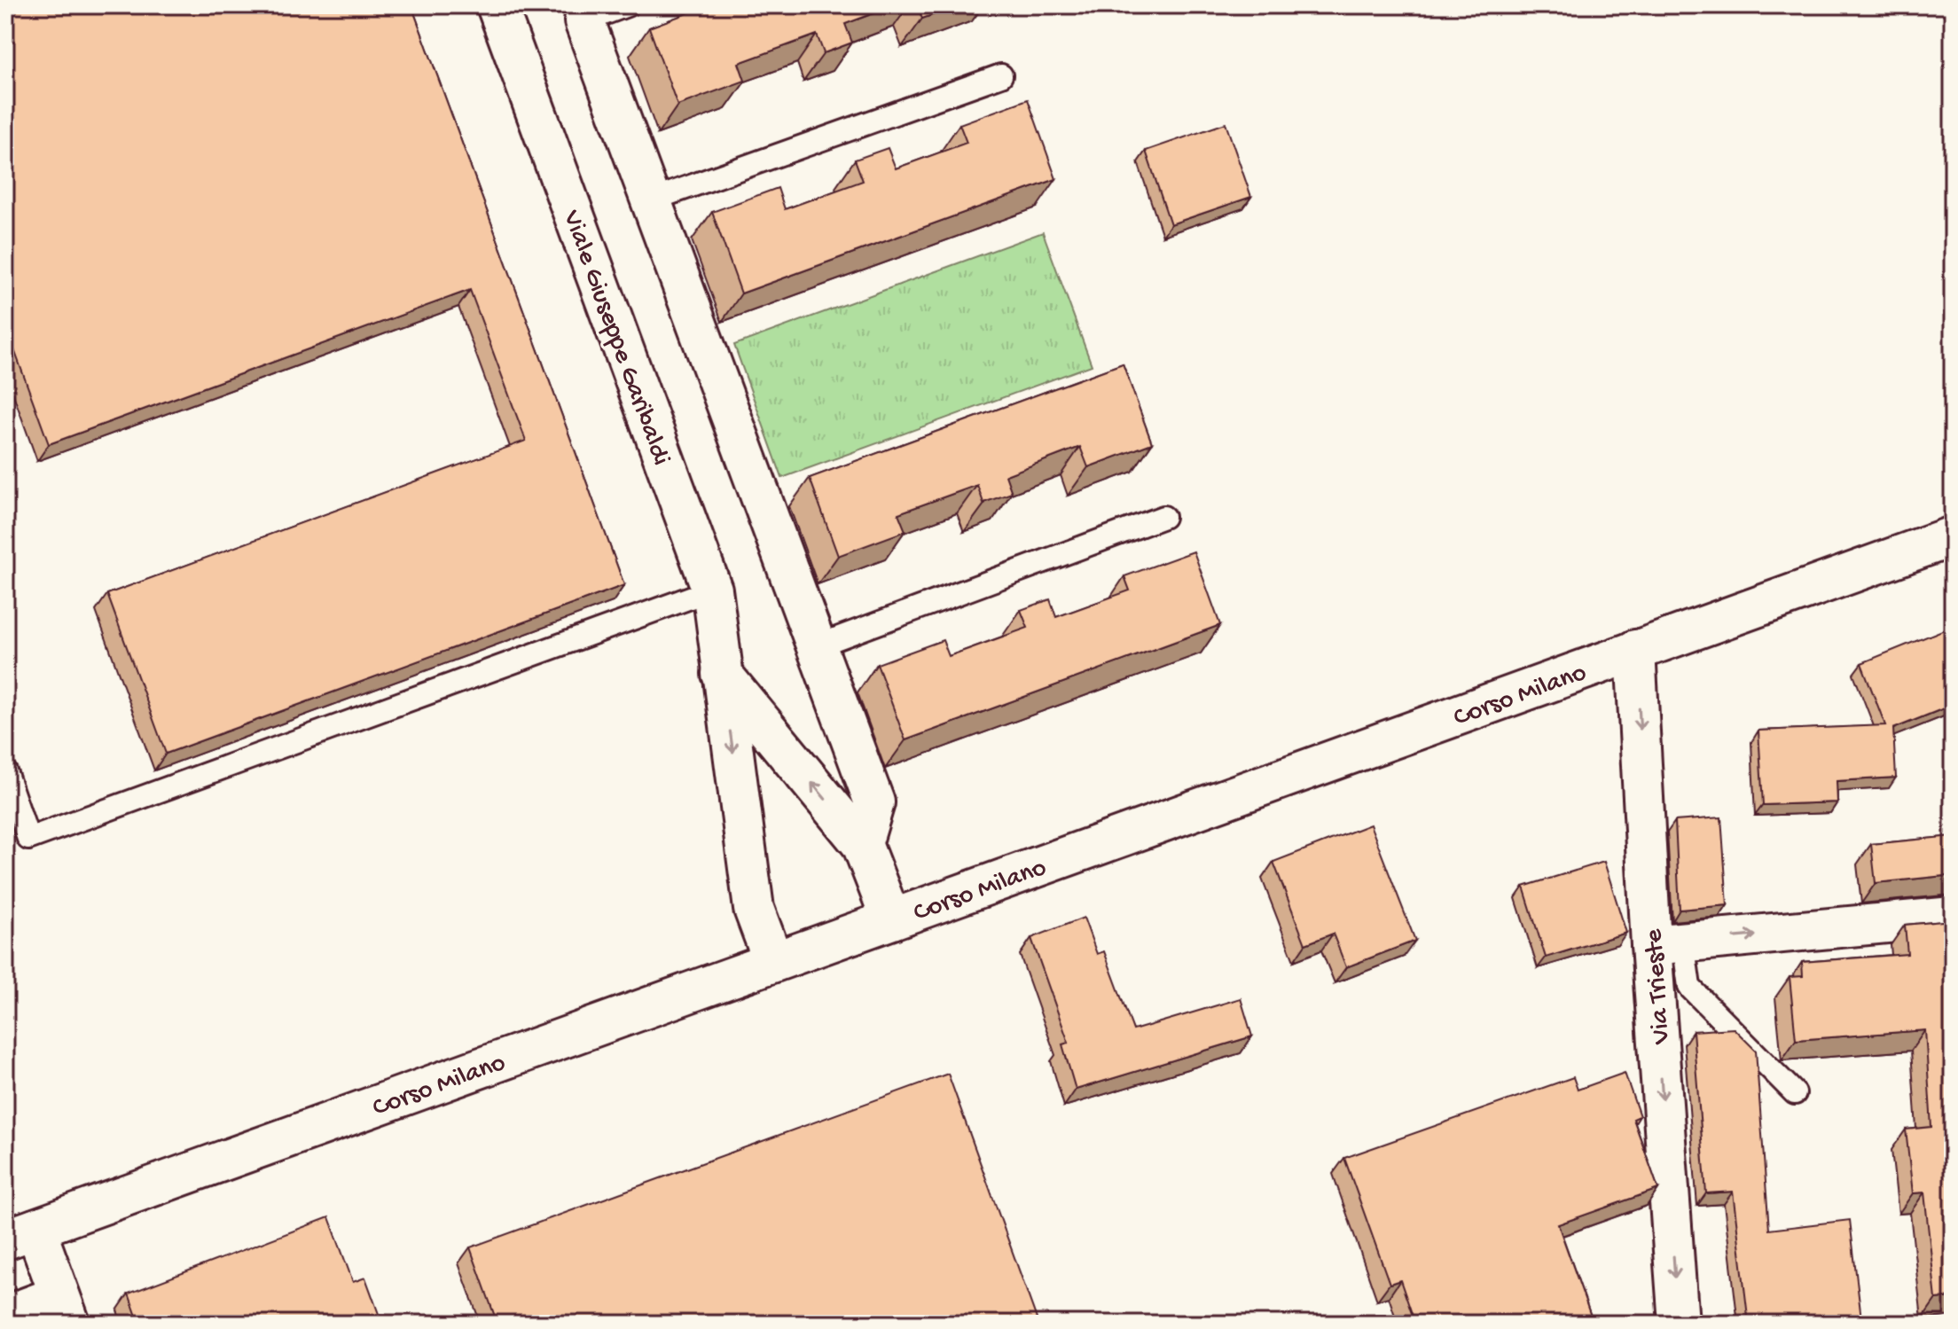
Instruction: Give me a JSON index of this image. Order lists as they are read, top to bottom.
{
  "streets": {
    "street": ["Viale Giuseppe Garibaldi", "Corso Milano", "Via Trieste"]
  },
  "crossings": [
    ["Viale Giuseppe Garibaldi", "Corso Milano"],
    ["Corso Milano", "Via Trieste"]
  ],
  "one_way": ["Via Trieste"]
}
